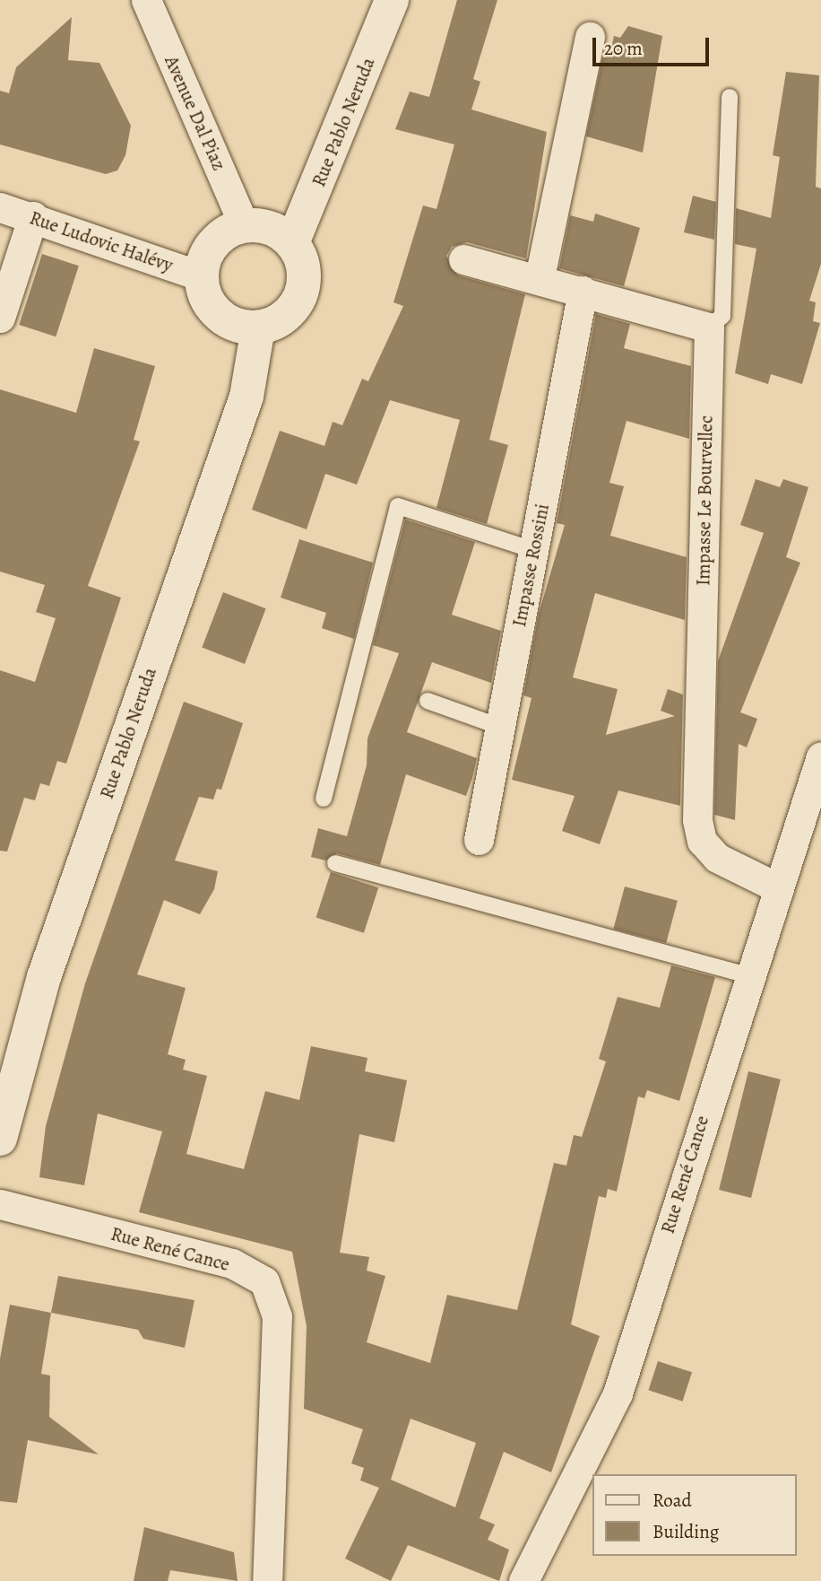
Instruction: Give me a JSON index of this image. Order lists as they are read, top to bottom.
{
  "streets": {
    "street": [
      "Avenue Dal Piaz",
      "Rue Pablo Neruda",
      "Rue Ludovic Halévy",
      "Impasse Le Bourvellec",
      "Impasse Rossini",
      "Rue René Cance"
    ]
  },
  "crossings": [
    ["Avenue Dal Piaz", "Rue Pablo Neruda"],
    ["Avenue Dal Piaz", "Rue Ludovic Halévy"],
    ["Rue Pablo Neruda", "Rue Ludovic Halévy"],
    ["Impasse Le Bourvellec", "Rue René Cance"]
  ],
  "legend": ["Road", "Building"],
  "scale_bar": "20 m"
}
